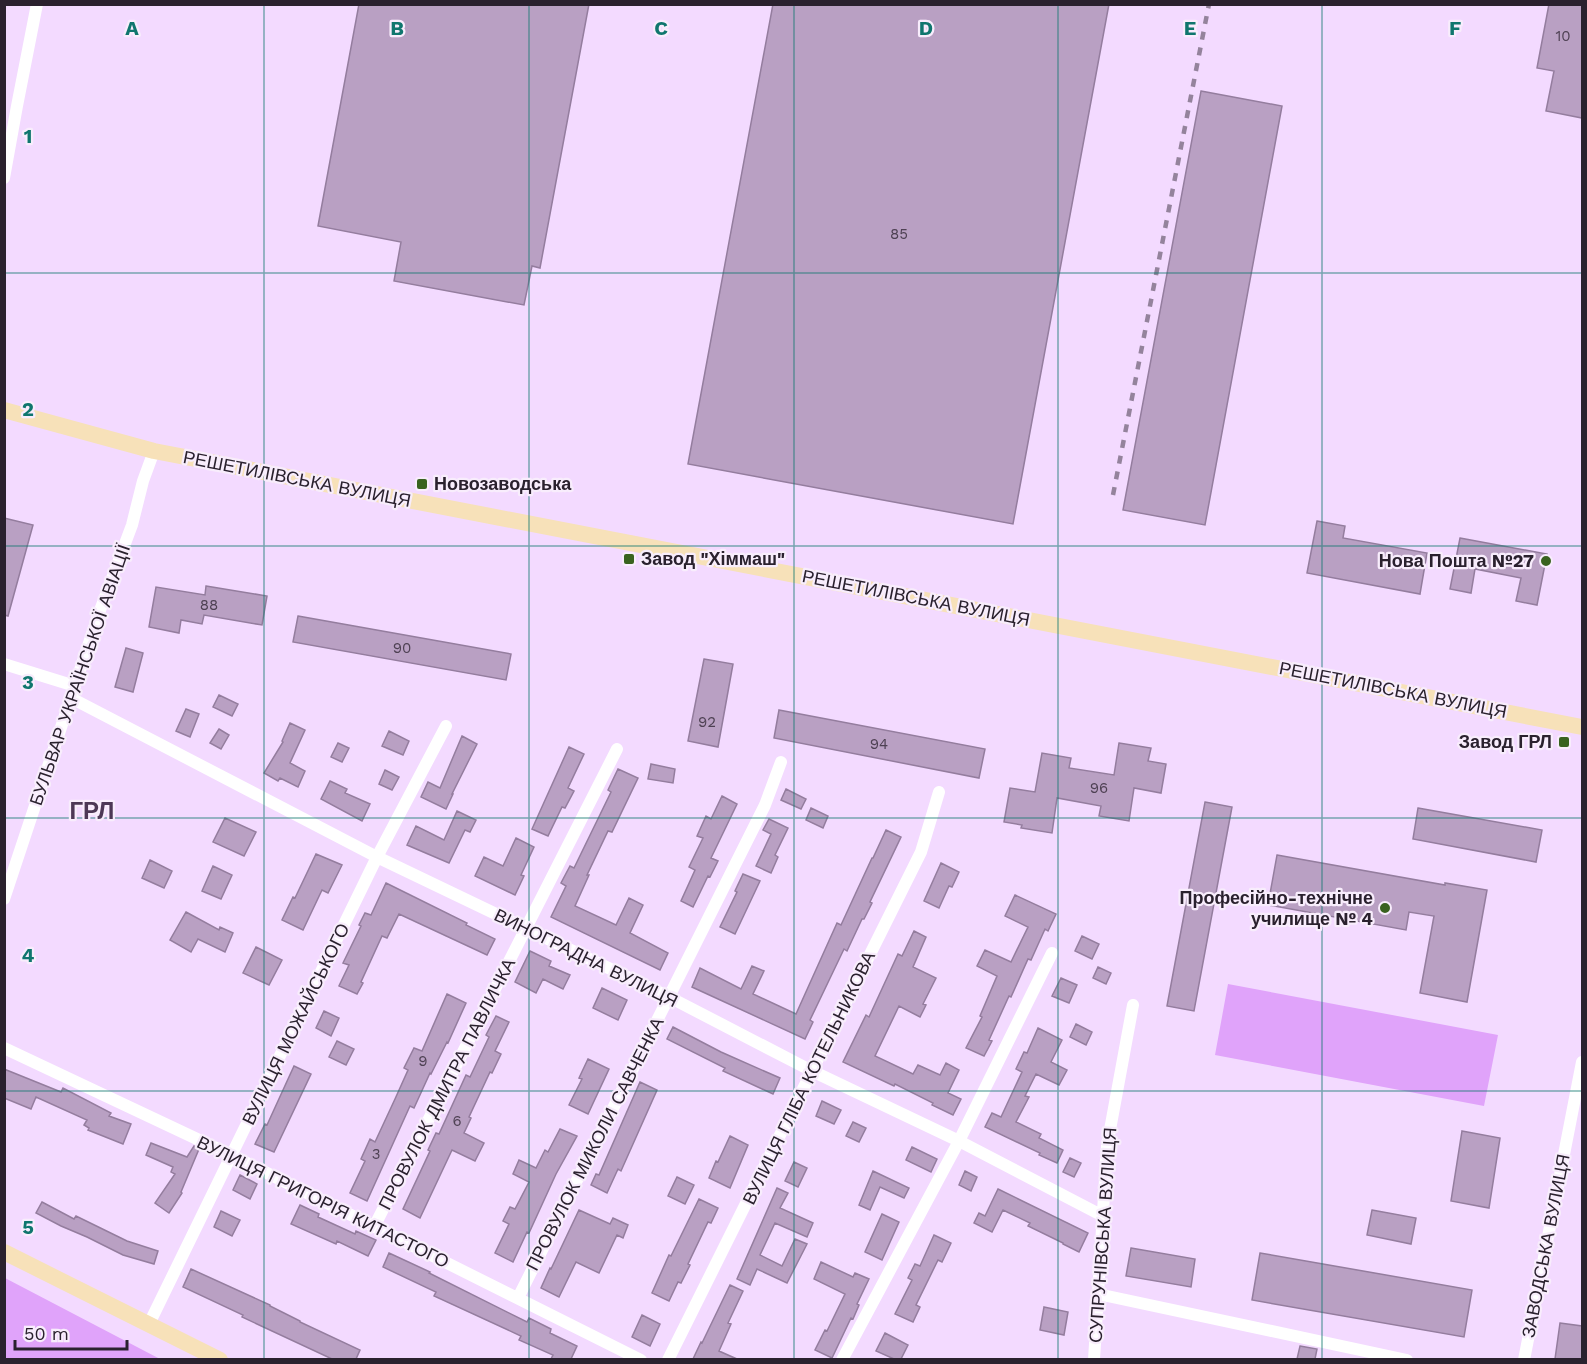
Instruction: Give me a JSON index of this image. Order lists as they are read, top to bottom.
{
  "streets": {
    "street": [
      "РЕШЕТИЛІВСЬКА ВУЛИЦЯ",
      "БУЛЬВАР УКРАЇНСЬКОЇ АВІАЦІЇ",
      "ВИНОГРАДНА ВУЛИЦЯ",
      "ВУЛИЦЯ МОЖАЙСЬКОГО",
      "ВУЛИЦЯ ГЛІБА КОТЕЛЬНИКОВА",
      "ПРОВУЛОК ДМИТРА ПАВЛИЧКА",
      "ПРОВУЛОК МИКОЛИ САВЧЕНКА",
      "ВУЛИЦЯ ГРИГОРІЯ КИТАСТОГО",
      "СУПРУНІВСЬКА ВУЛИЦЯ",
      "ЗАВОДСЬКА ВУЛИЦЯ"
    ]
  },
  "crossings": [
    ["РЕШЕТИЛІВСЬКА ВУЛИЦЯ", "БУЛЬВАР УКРАЇНСЬКОЇ АВІАЦІЇ"],
    ["БУЛЬВАР УКРАЇНСЬКОЇ АВІАЦІЇ", "ВИНОГРАДНА ВУЛИЦЯ"],
    ["ВИНОГРАДНА ВУЛИЦЯ", "ВУЛИЦЯ МОЖАЙСЬКОГО"],
    ["ВИНОГРАДНА ВУЛИЦЯ", "ВУЛИЦЯ ГЛІБА КОТЕЛЬНИКОВА"],
    ["ВИНОГРАДНА ВУЛИЦЯ", "ПРОВУЛОК ДМИТРА ПАВЛИЧКА"],
    ["ВИНОГРАДНА ВУЛИЦЯ", "ПРОВУЛОК МИКОЛИ САВЧЕНКА"],
    ["ВИНОГРАДНА ВУЛИЦЯ", "СУПРУНІВСЬКА ВУЛИЦЯ"],
    ["ВУЛИЦЯ МОЖАЙСЬКОГО", "ВУЛИЦЯ ГРИГОРІЯ КИТАСТОГО"],
    ["ПРОВУЛОК ДМИТРА ПАВЛИЧКА", "ВУЛИЦЯ ГРИГОРІЯ КИТАСТОГО"],
    ["ПРОВУЛОК МИКОЛИ САВЧЕНКА", "ВУЛИЦЯ ГРИГОРІЯ КИТАСТОГО"]
  ],
  "districts": ["ГРЛ"],
  "places": {
    "transit": ["Новозаводська", "Завод \"Хіммаш\"", "Завод ГРЛ"],
    "other": ["Нова Пошта №27", "Професійно-технічне училище № 4"]
  },
  "house_numbers": [
    "10",
    "85",
    "88",
    "90",
    "92",
    "94",
    "96",
    "9",
    "6",
    "3"
  ],
  "scale_bar": "50 m",
  "grid": {
    "columns": [
      "A",
      "B",
      "C",
      "D",
      "E",
      "F"
    ],
    "rows": [
      "1",
      "2",
      "3",
      "4",
      "5"
    ]
  }
}
